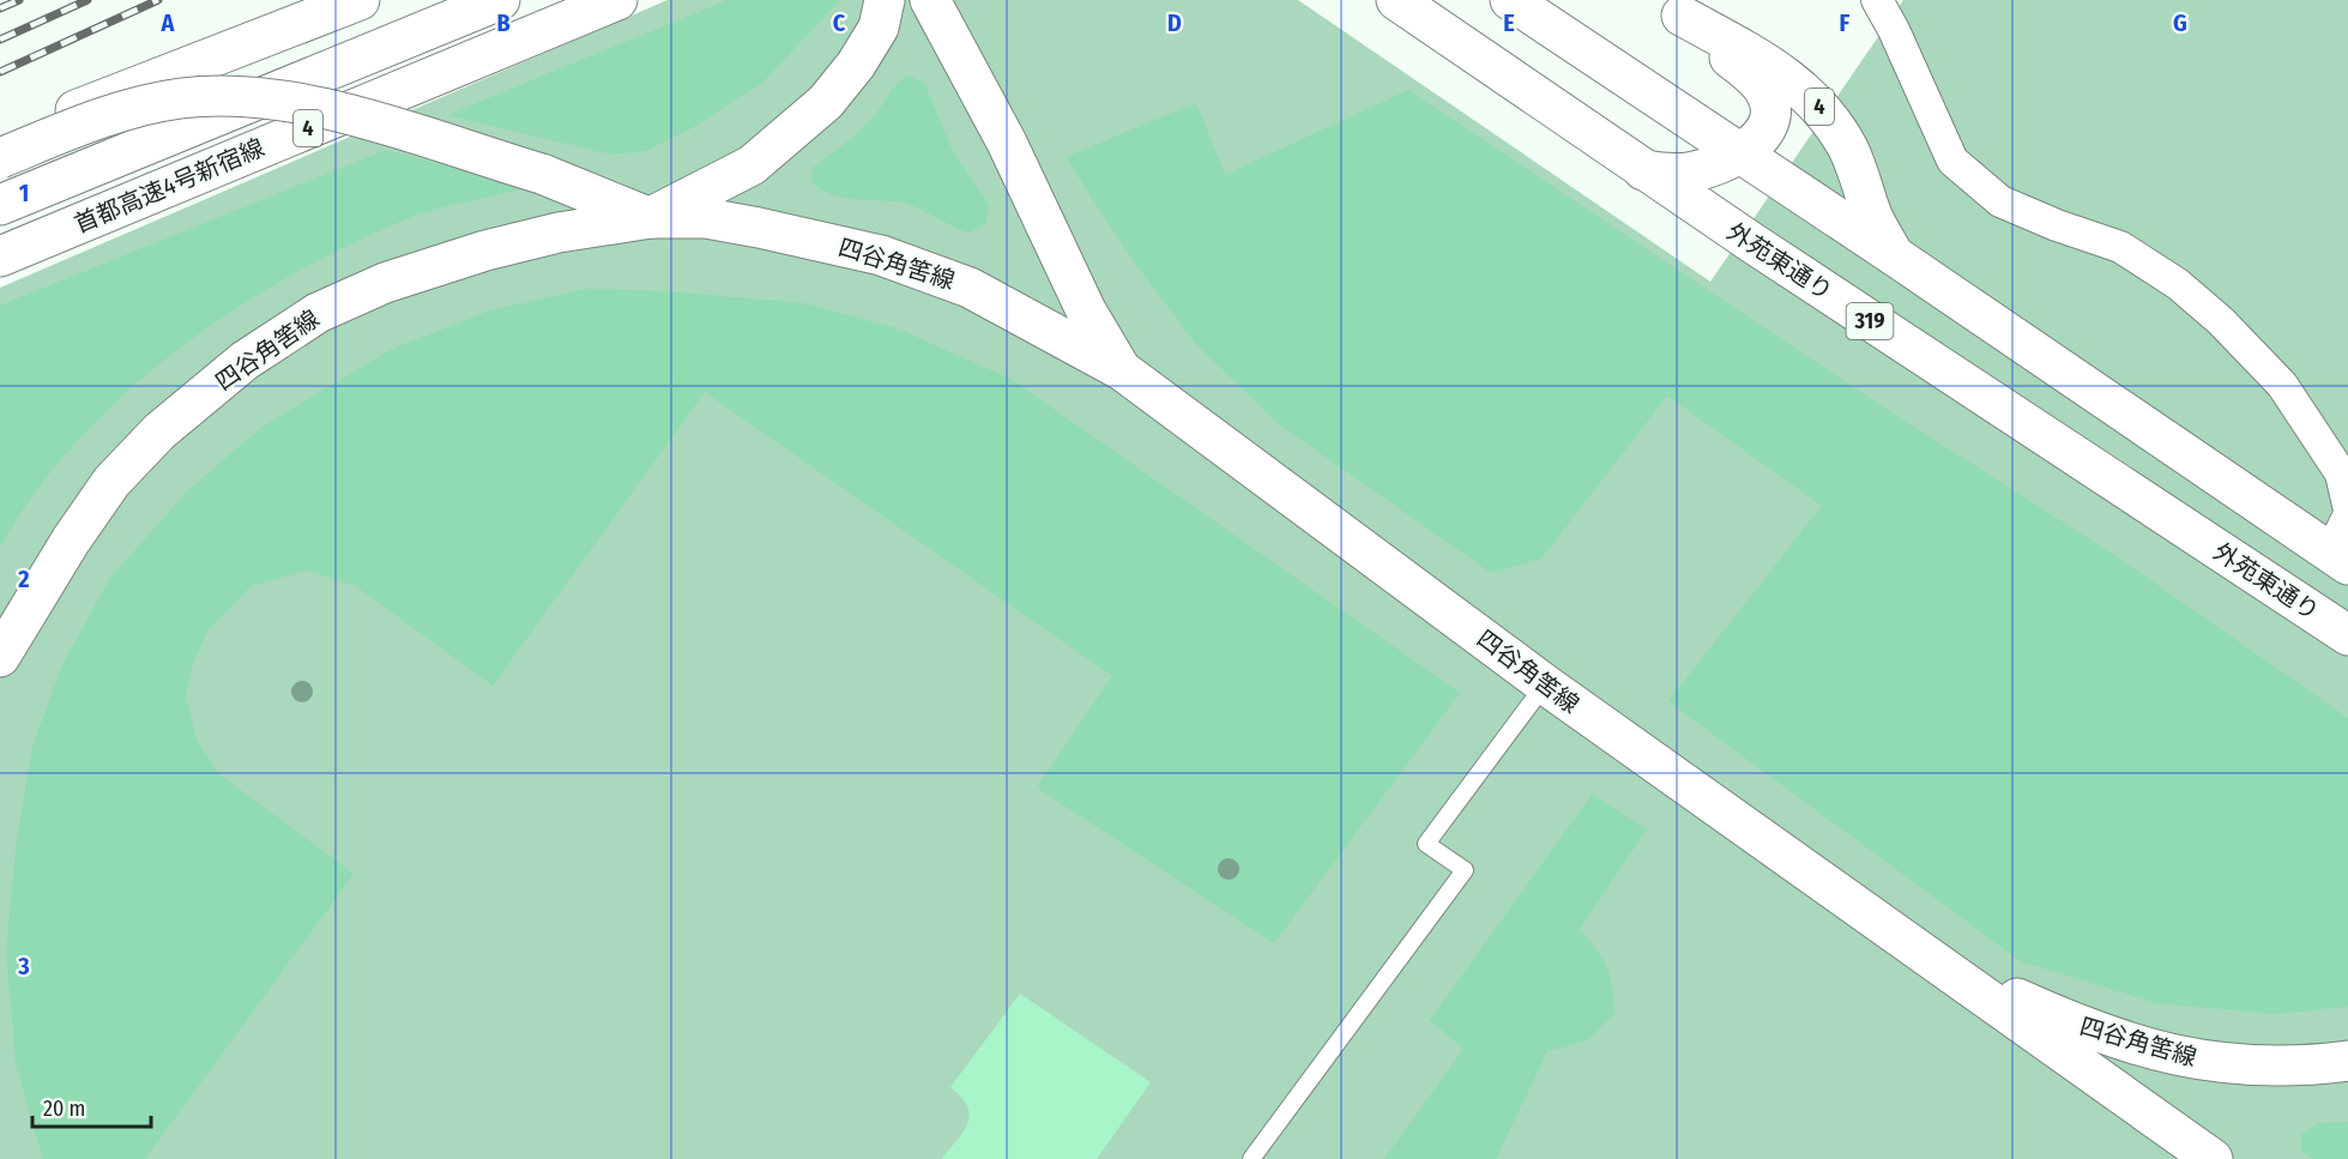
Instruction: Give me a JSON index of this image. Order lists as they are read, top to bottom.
{
  "streets": {
    "main road": [
      "4",
      "首都高速4号新宿線",
      "外苑東通り",
      "四谷角筈線",
      "319"
    ]
  },
  "crossings": [
    ["4", "外苑東通り"]
  ],
  "scale_bar": "20 m",
  "grid": {
    "columns": [
      "A",
      "B",
      "C",
      "D",
      "E",
      "F",
      "G"
    ],
    "rows": ["1", "2", "3"]
  }
}
